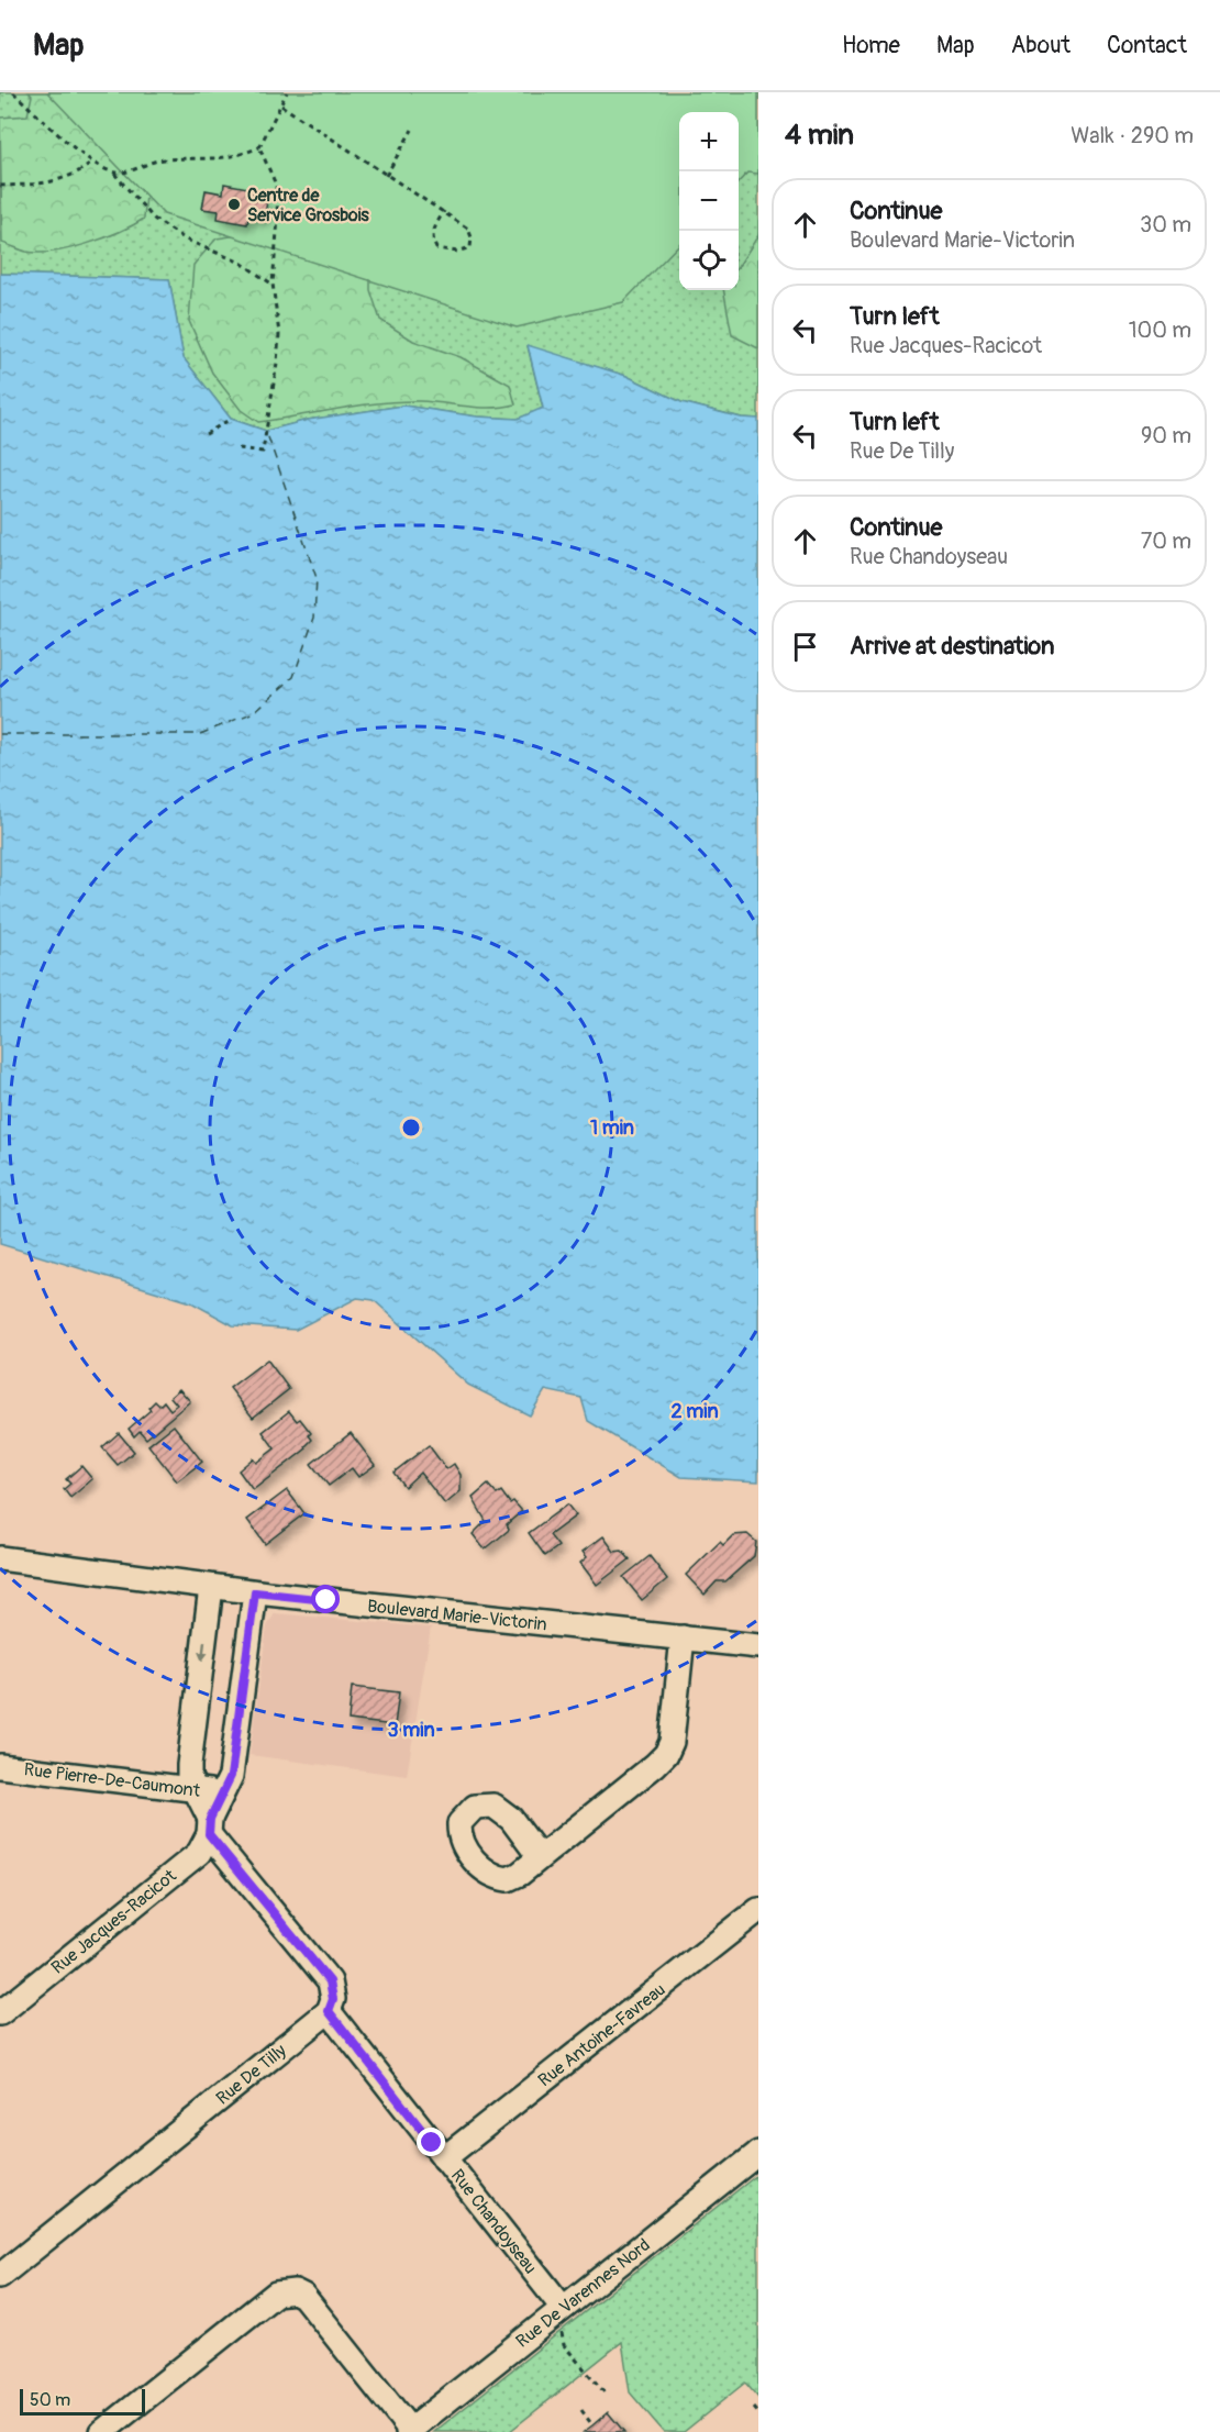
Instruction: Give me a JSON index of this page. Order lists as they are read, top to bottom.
{
  "streets": {
    "street": [
      "Boulevard Marie-Victorin",
      "Rue Pierre-De-Caumont",
      "Rue Jacques-Racicot",
      "Rue Antoine-Favreau",
      "Rue De Tilly",
      "Rue Chandoyseau",
      "Rue De Varennes Nord"
    ]
  },
  "crossings": [
    ["Boulevard Marie-Victorin", "Rue Jacques-Racicot"],
    ["Rue Pierre-De-Caumont", "Rue Jacques-Racicot"],
    ["Rue Antoine-Favreau", "Rue Chandoyseau"],
    ["Rue De Tilly", "Rue Chandoyseau"],
    ["Rue Chandoyseau", "Rue De Varennes Nord"]
  ],
  "places": ["Centre de Service Grosbois"],
  "scale_bar": "50 m",
  "page": {
    "header": "Map",
    "nav": [
      "Home",
      "Map",
      "About",
      "Contact"
    ],
    "heading": ["4 min", "Walk · 290 m"],
    "map_buttons": ["+", "−"],
    "list": [
      ["Continue", "Boulevard Marie-Victorin", "30 m"],
      ["Turn left", "Rue Jacques-Racicot", "100 m"],
      ["Turn left", "Rue De Tilly", "90 m"],
      ["Continue", "Rue Chandoyseau", "70 m"],
      "Arrive at destination"
    ],
    "scale": "50 m"
  },
  "rings": ["1 min", "2 min", "3 min"]
}
